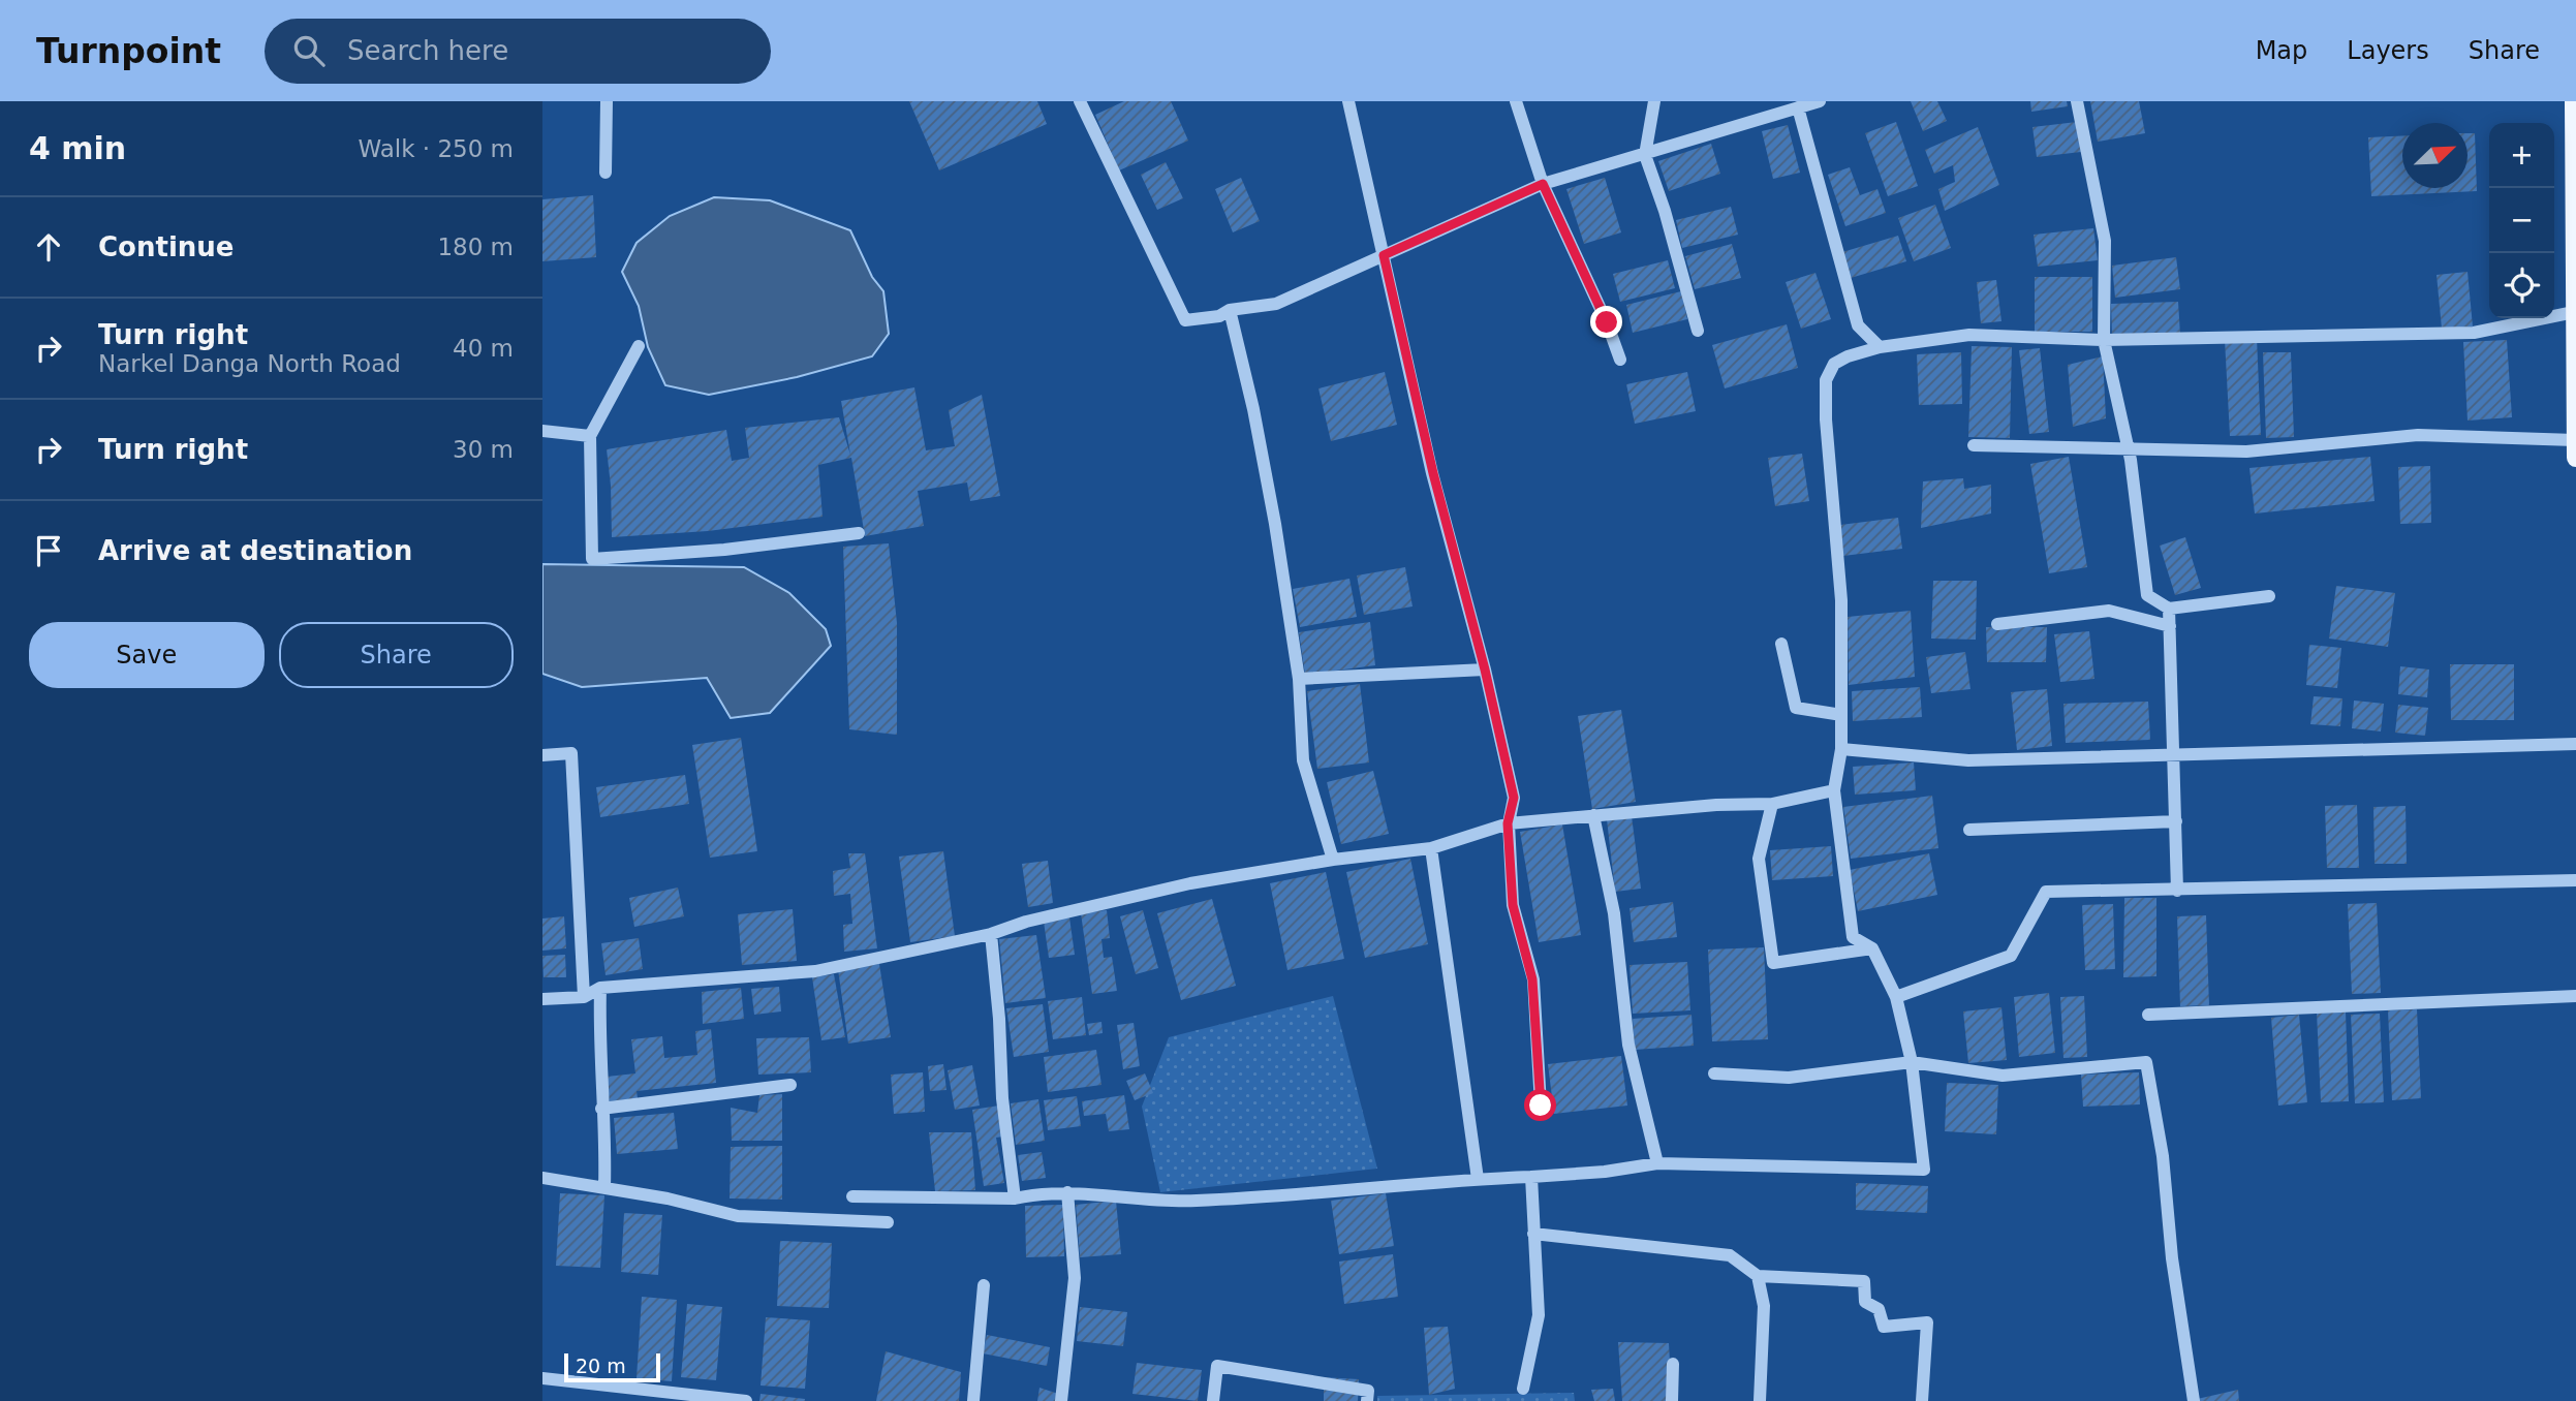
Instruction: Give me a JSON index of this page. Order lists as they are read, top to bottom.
{
  "scale_bar": "20 m",
  "north": "top right",
  "page": {
    "header": "Turnpoint",
    "search": "Search here",
    "nav": ["Map", "Layers", "Share"],
    "heading": ["4 min", "Walk · 250 m"],
    "map_buttons": ["+", "−"],
    "list": [
      ["Continue", "180 m"],
      ["Turn right", "Narkel Danga North Road", "40 m"],
      ["Turn right", "30 m"],
      "Arrive at destination"
    ],
    "buttons": ["Save", "Share"],
    "scale": "20 m"
  }
}
